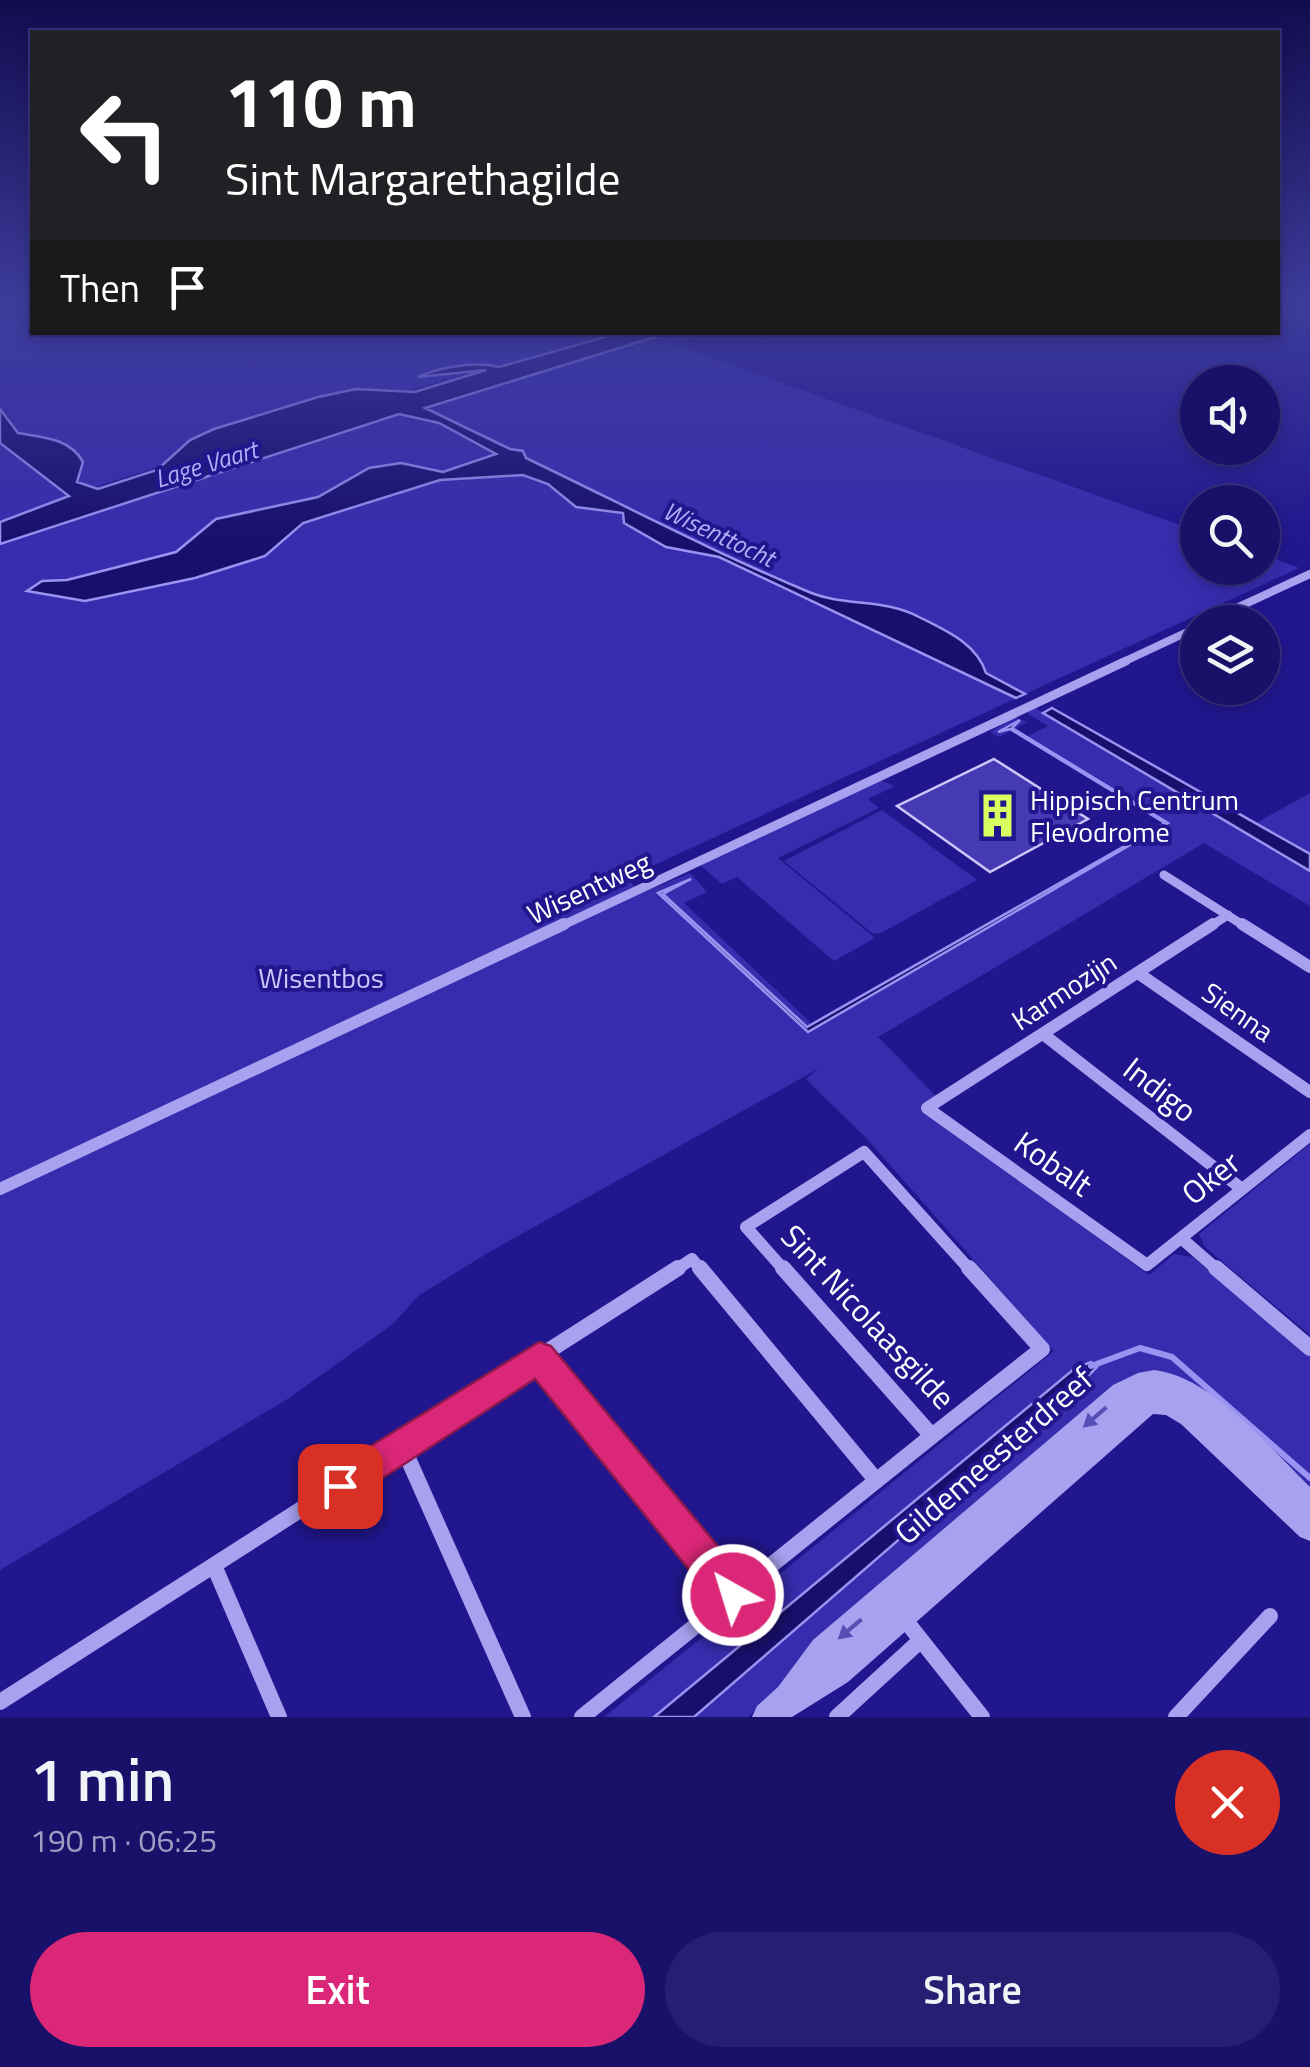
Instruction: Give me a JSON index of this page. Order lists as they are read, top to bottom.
{
  "streets": {
    "street": [
      "Wisentweg",
      "Karmozijn",
      "Sienna",
      "Indigo",
      "Kobalt",
      "Oker",
      "Sint Nicolaasgilde",
      "Gildemeesterdreef"
    ]
  },
  "crossings": [
    ["Karmozijn", "Sienna"],
    ["Karmozijn", "Indigo"],
    ["Karmozijn", "Kobalt"],
    ["Indigo", "Oker"],
    ["Kobalt", "Oker"]
  ],
  "water": ["Lage Vaart", "Wisenttocht"],
  "parks": ["Wisentbos"],
  "places": {
    "building": ["Hippisch Centrum Flevodrome"]
  },
  "page": {
    "turn": ["110 m", "Sint Margarethagilde"],
    "then": "Then",
    "heading": ["1 min", "190 m · 06:25"],
    "buttons": ["Exit", "Share"]
  }
}
